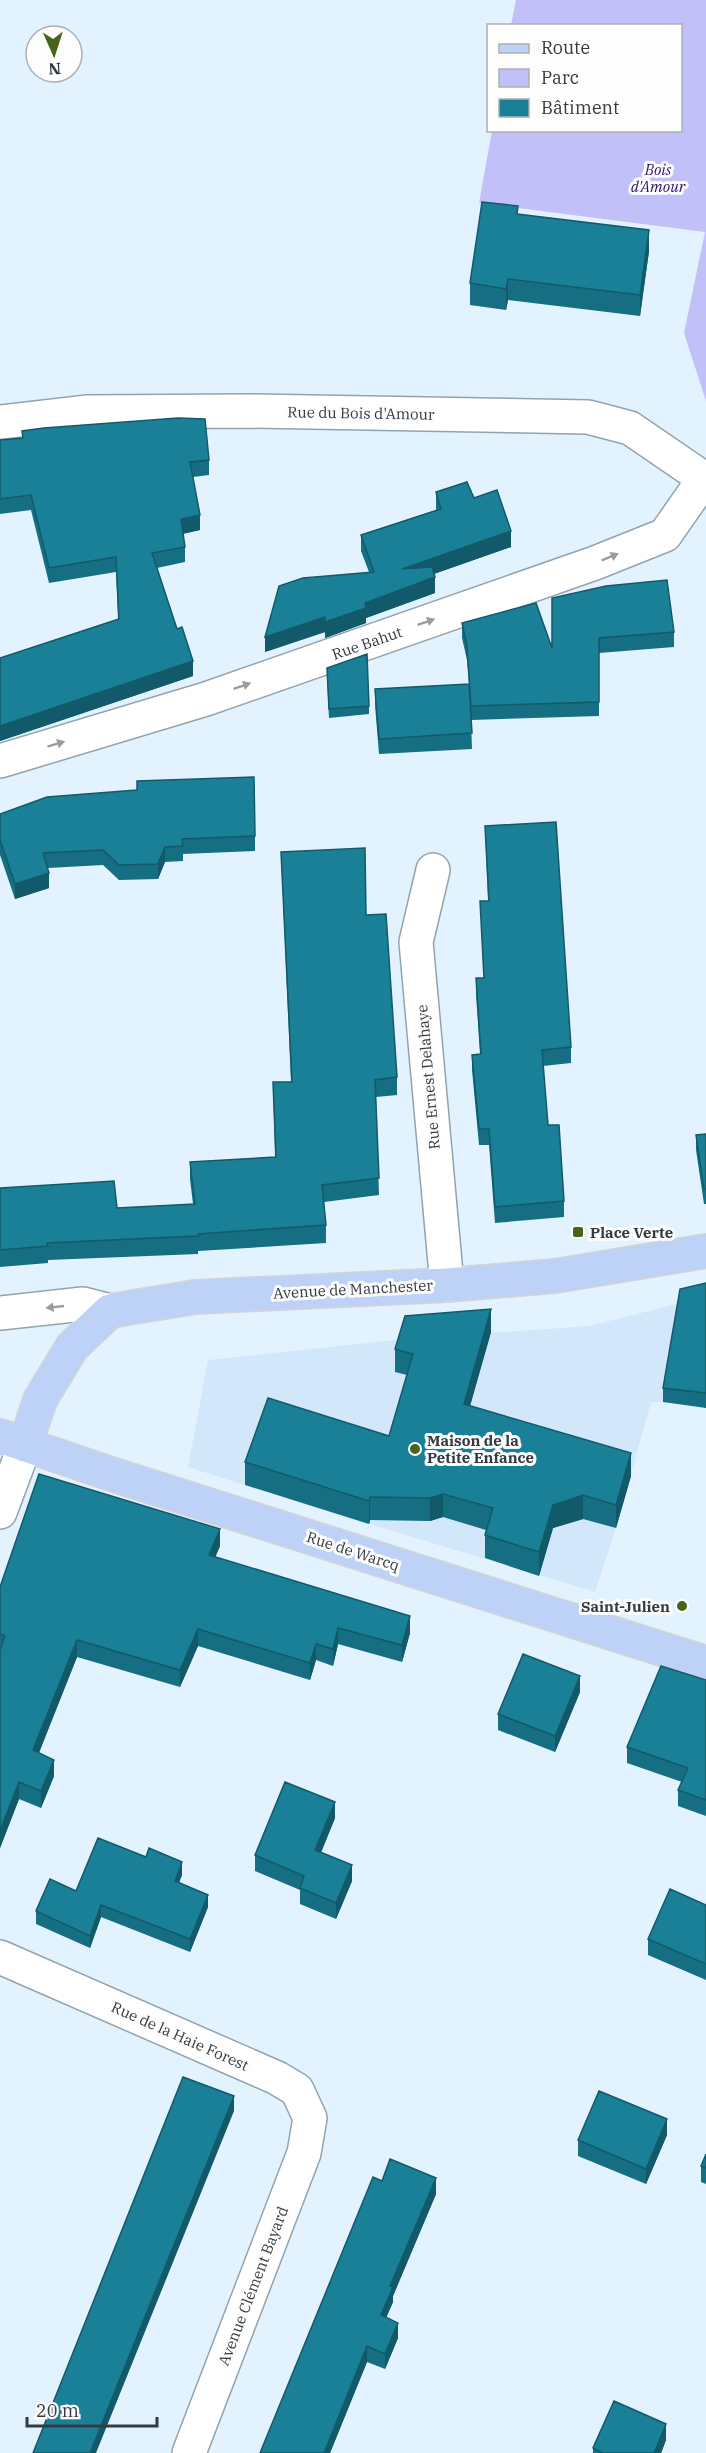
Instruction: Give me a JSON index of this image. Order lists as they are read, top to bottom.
{
  "streets": {
    "main road": ["Avenue de Manchester", "Rue de Warcq"],
    "street": [
      "Rue du Bois d'Amour",
      "Rue Bahut",
      "Rue Ernest Delahaye",
      "Rue de la Haie Forest",
      "Avenue Clément Bayard"
    ]
  },
  "crossings": [
    ["Rue du Bois d'Amour", "Rue Bahut"],
    ["Rue Ernest Delahaye", "Avenue de Manchester"],
    ["Rue de la Haie Forest", "Avenue Clément Bayard"]
  ],
  "one_way": ["Rue Bahut"],
  "parks": ["Bois d'Amour"],
  "places": {
    "transit": ["Place Verte"],
    "other": ["Maison de la Petite Enfance", "Saint-Julien"]
  },
  "legend": ["Route", "Parc", "Bâtiment"],
  "scale_bar": "20 m",
  "north": "bottom"
}
